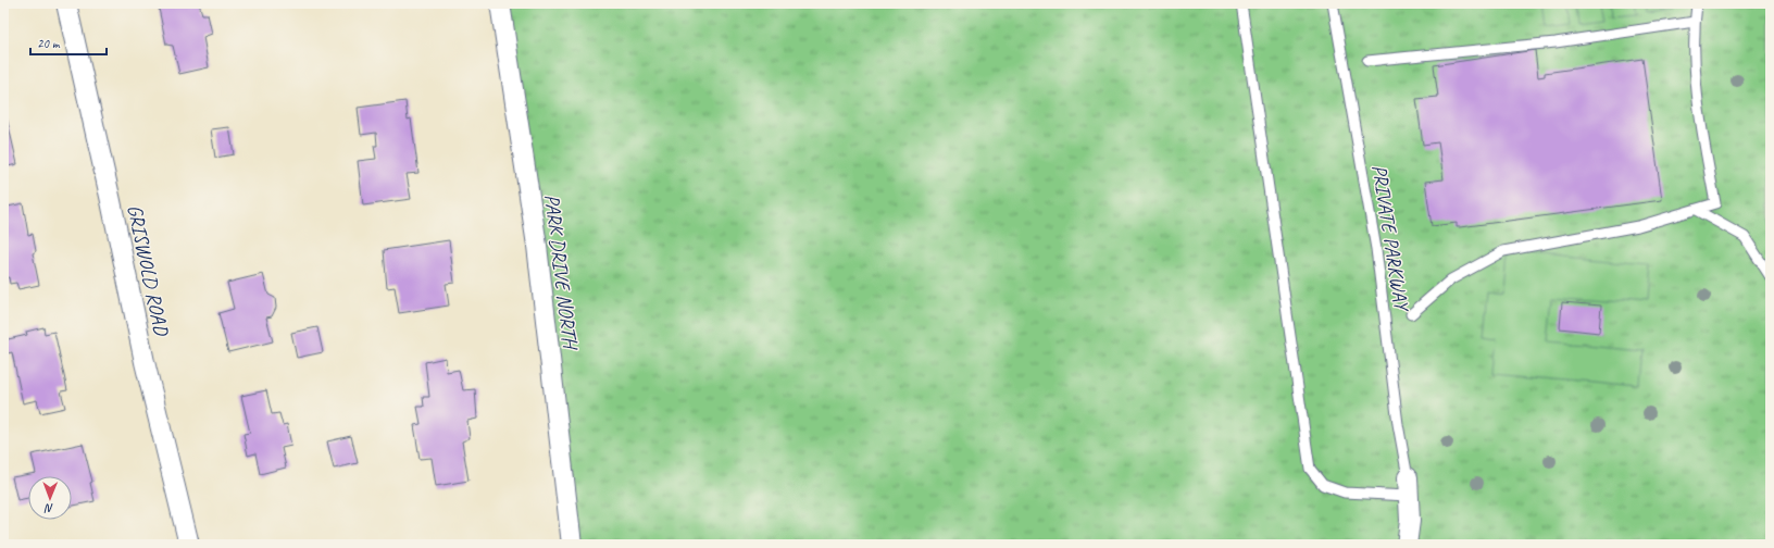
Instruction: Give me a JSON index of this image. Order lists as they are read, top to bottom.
{
  "streets": {
    "street": ["GRISWOLD ROAD", "PARK DRIVE NORTH"],
    "lane": ["PRIVATE PARKWAY"]
  },
  "scale_bar": "20 m",
  "north": "bottom"
}
